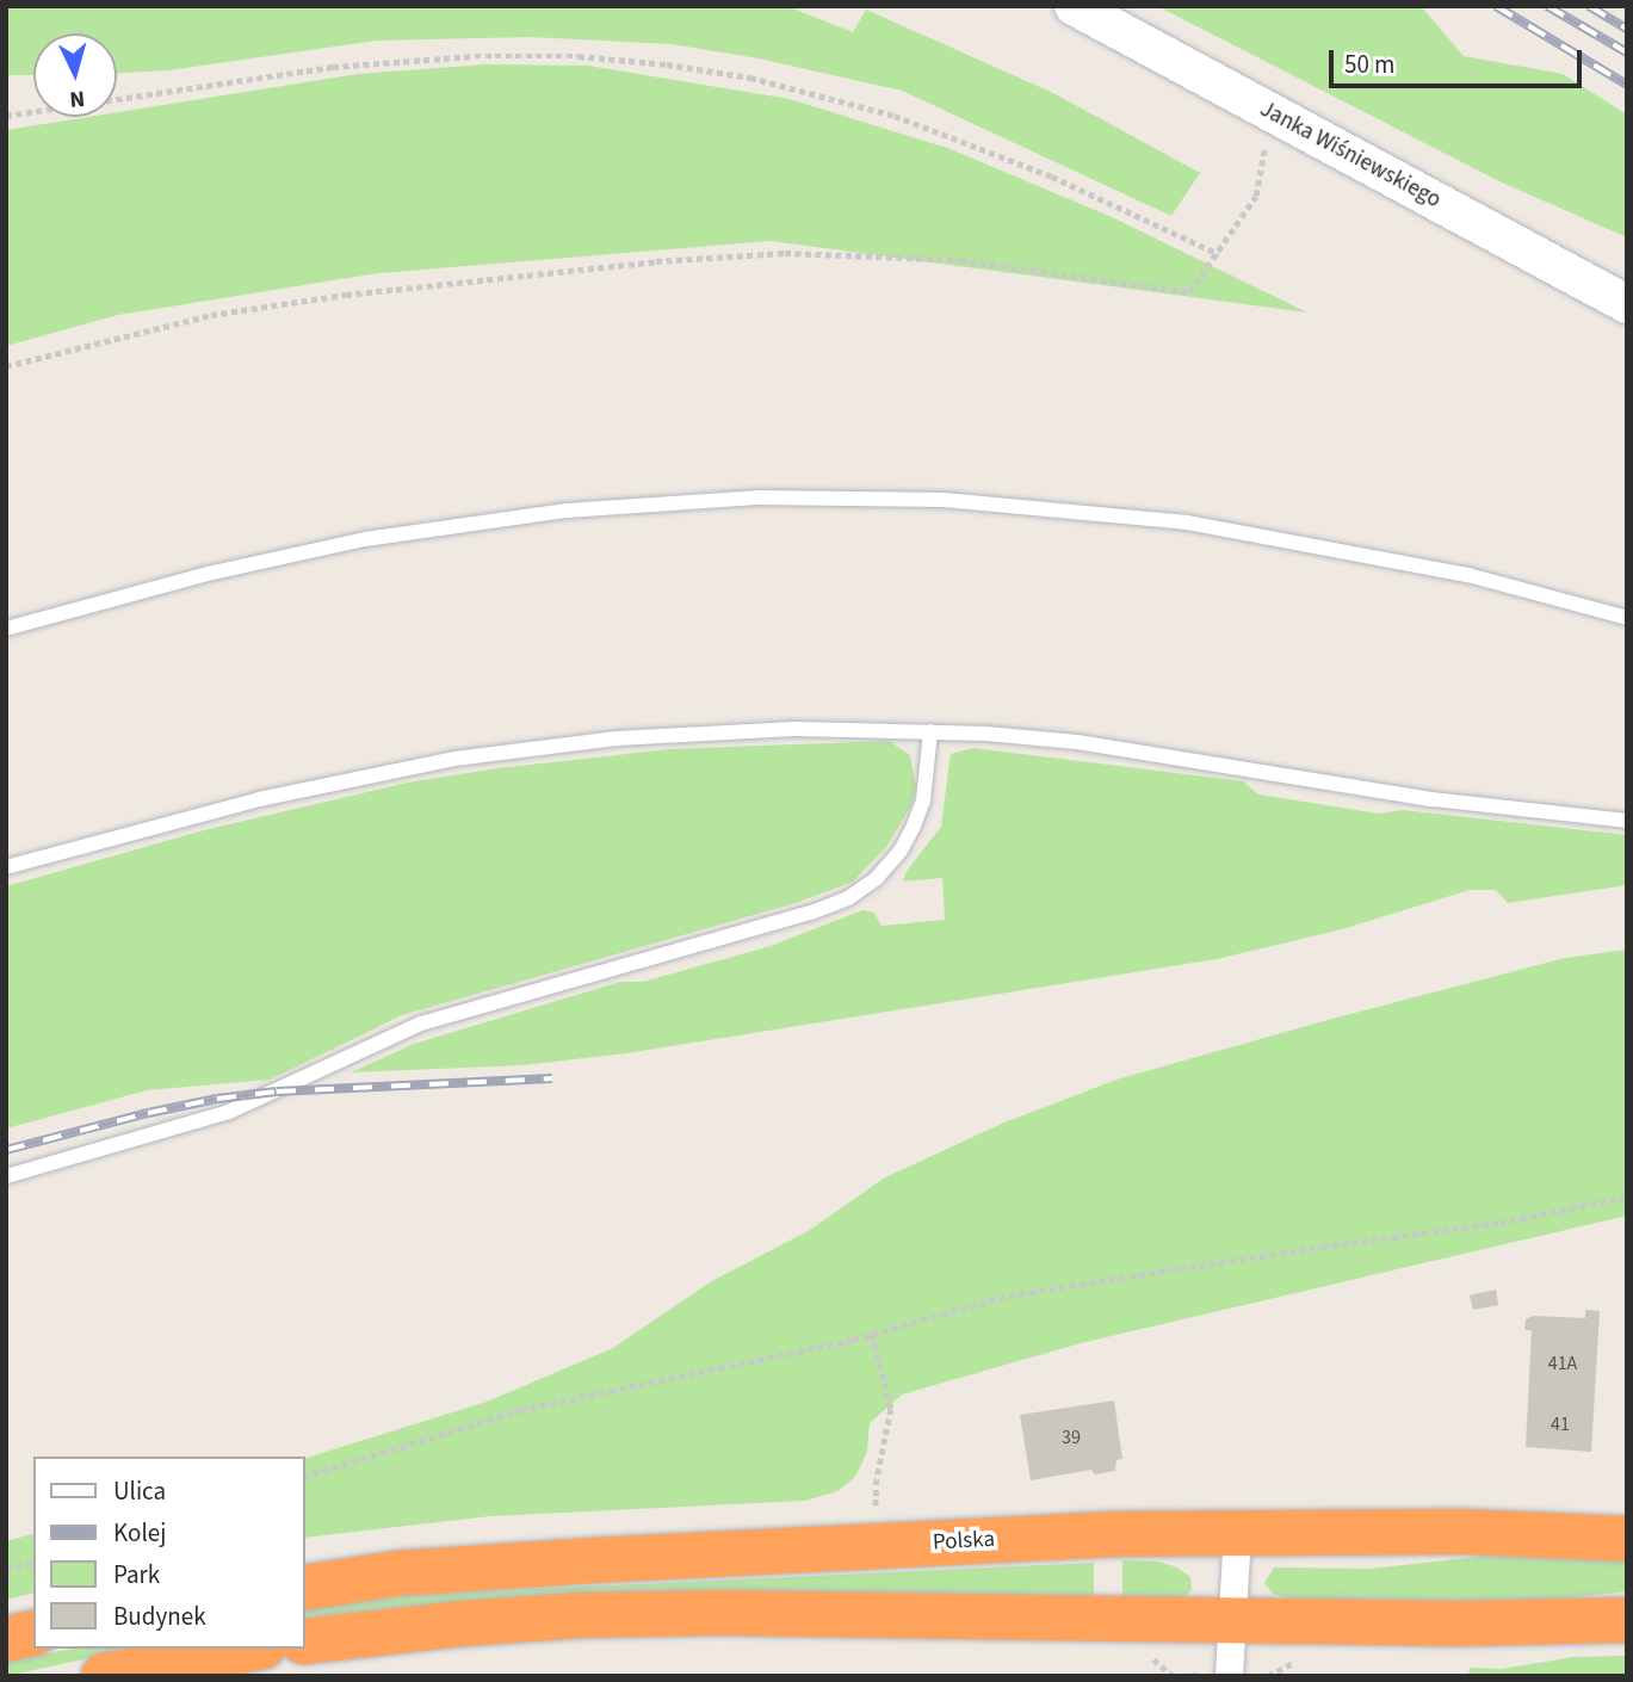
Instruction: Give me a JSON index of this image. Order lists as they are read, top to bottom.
{
  "streets": {
    "highway": ["Polska"],
    "main road": ["Janka Wiśniewskiego"]
  },
  "house_numbers": ["41A", "41", "39"],
  "legend": [
    "Ulica",
    "Kolej",
    "Park",
    "Budynek"
  ],
  "scale_bar": "50 m",
  "north": "bottom"
}
